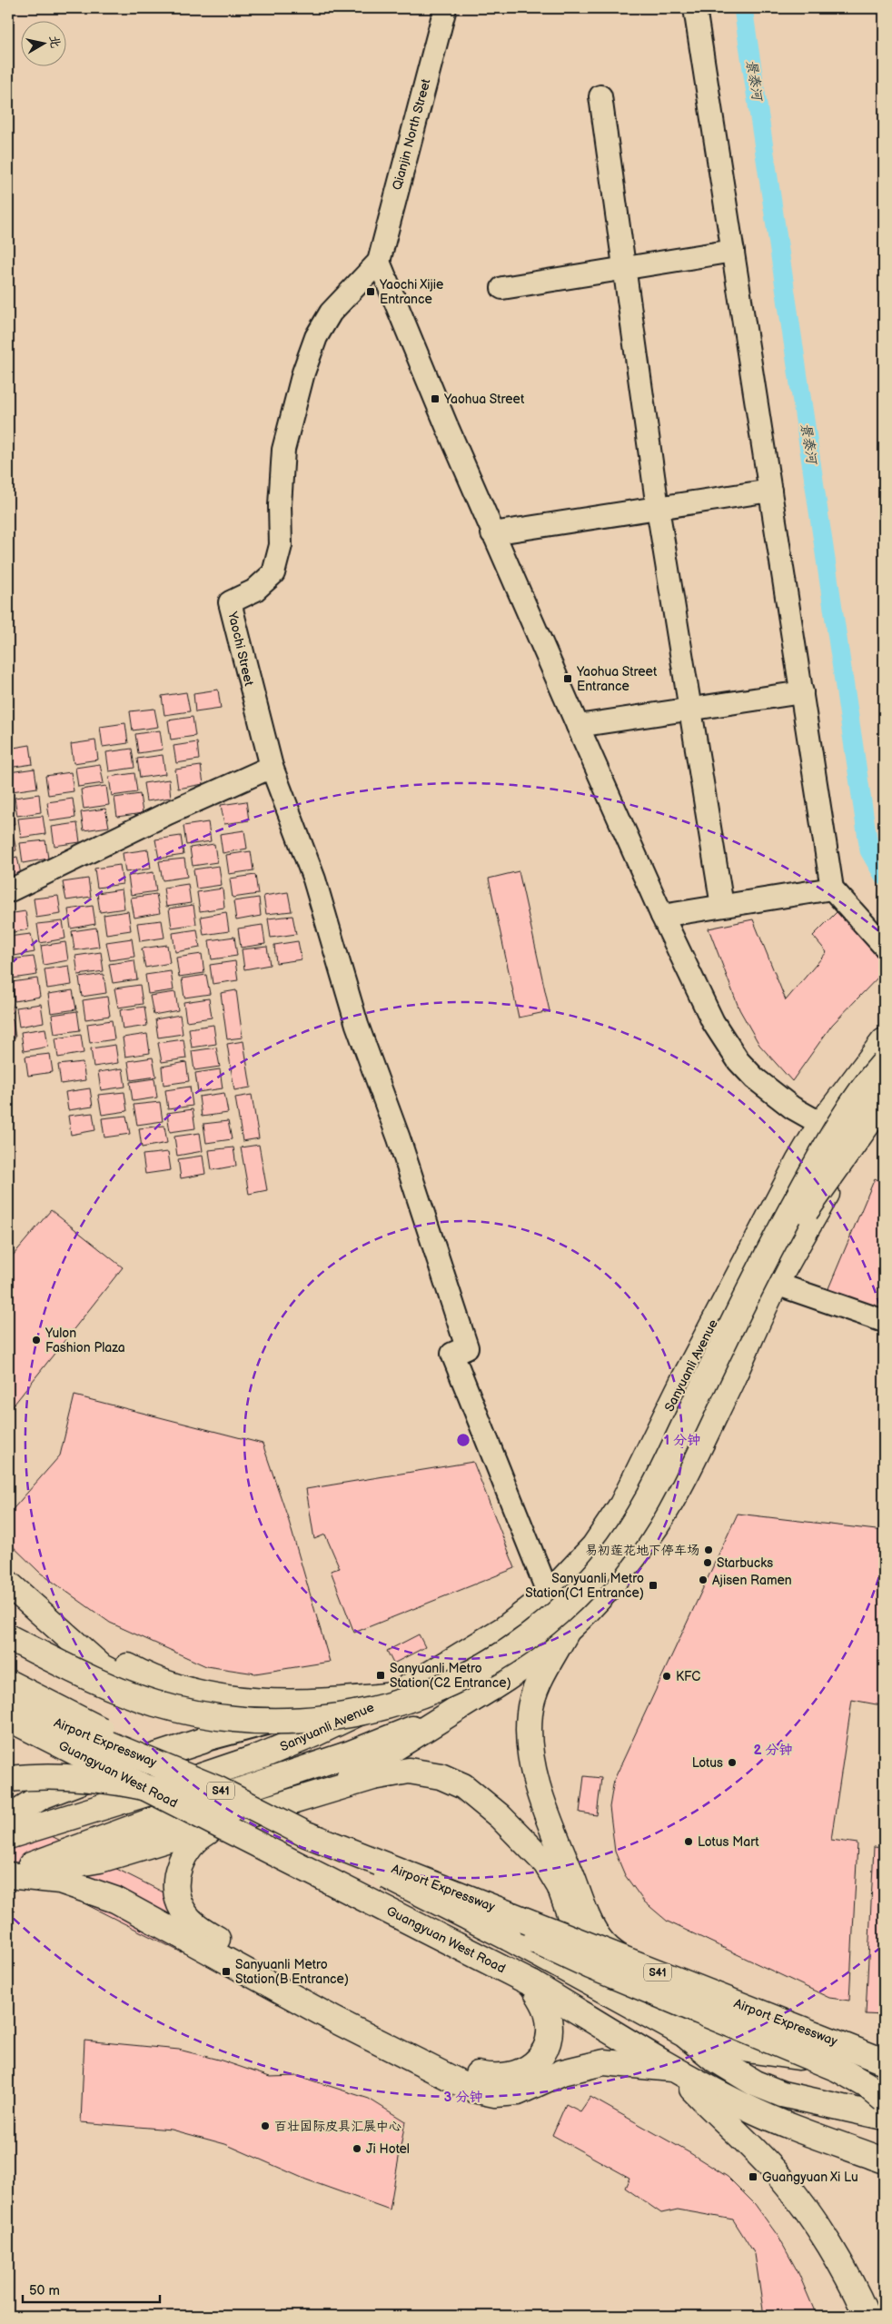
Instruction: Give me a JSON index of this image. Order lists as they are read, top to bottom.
{
  "streets": {
    "main road": [
      "Sanyuanli Avenue",
      "Airport Expressway",
      "Guangyuan West Road",
      "S41"
    ],
    "street": ["Qianjin North Street", "Yaochi Street"]
  },
  "crossings": [
    ["Qianjin North Street", "Yaochi Street"]
  ],
  "water": ["景泰河"],
  "places": {
    "transit": [
      "Yaochi Xijie Entrance",
      "Yaohua Street",
      "Yaohua Street Entrance",
      "Sanyuanli Metro Station(C1 Entrance)",
      "Sanyuanli Metro Station(C2 Entrance)",
      "Sanyuanli Metro Station(B Entrance)",
      "Guangyuan Xi Lu"
    ],
    "other": [
      "Yulon Fashion Plaza",
      "易初莲花地下停车场",
      "Starbucks",
      "Ajisen Ramen",
      "KFC",
      "Lotus",
      "Lotus Mart",
      "百壮国际皮具汇展中心",
      "Ji Hotel"
    ]
  },
  "scale_bar": "50 m",
  "north": "right",
  "rings": ["1 分钟", "2 分钟", "3 分钟"]
}
